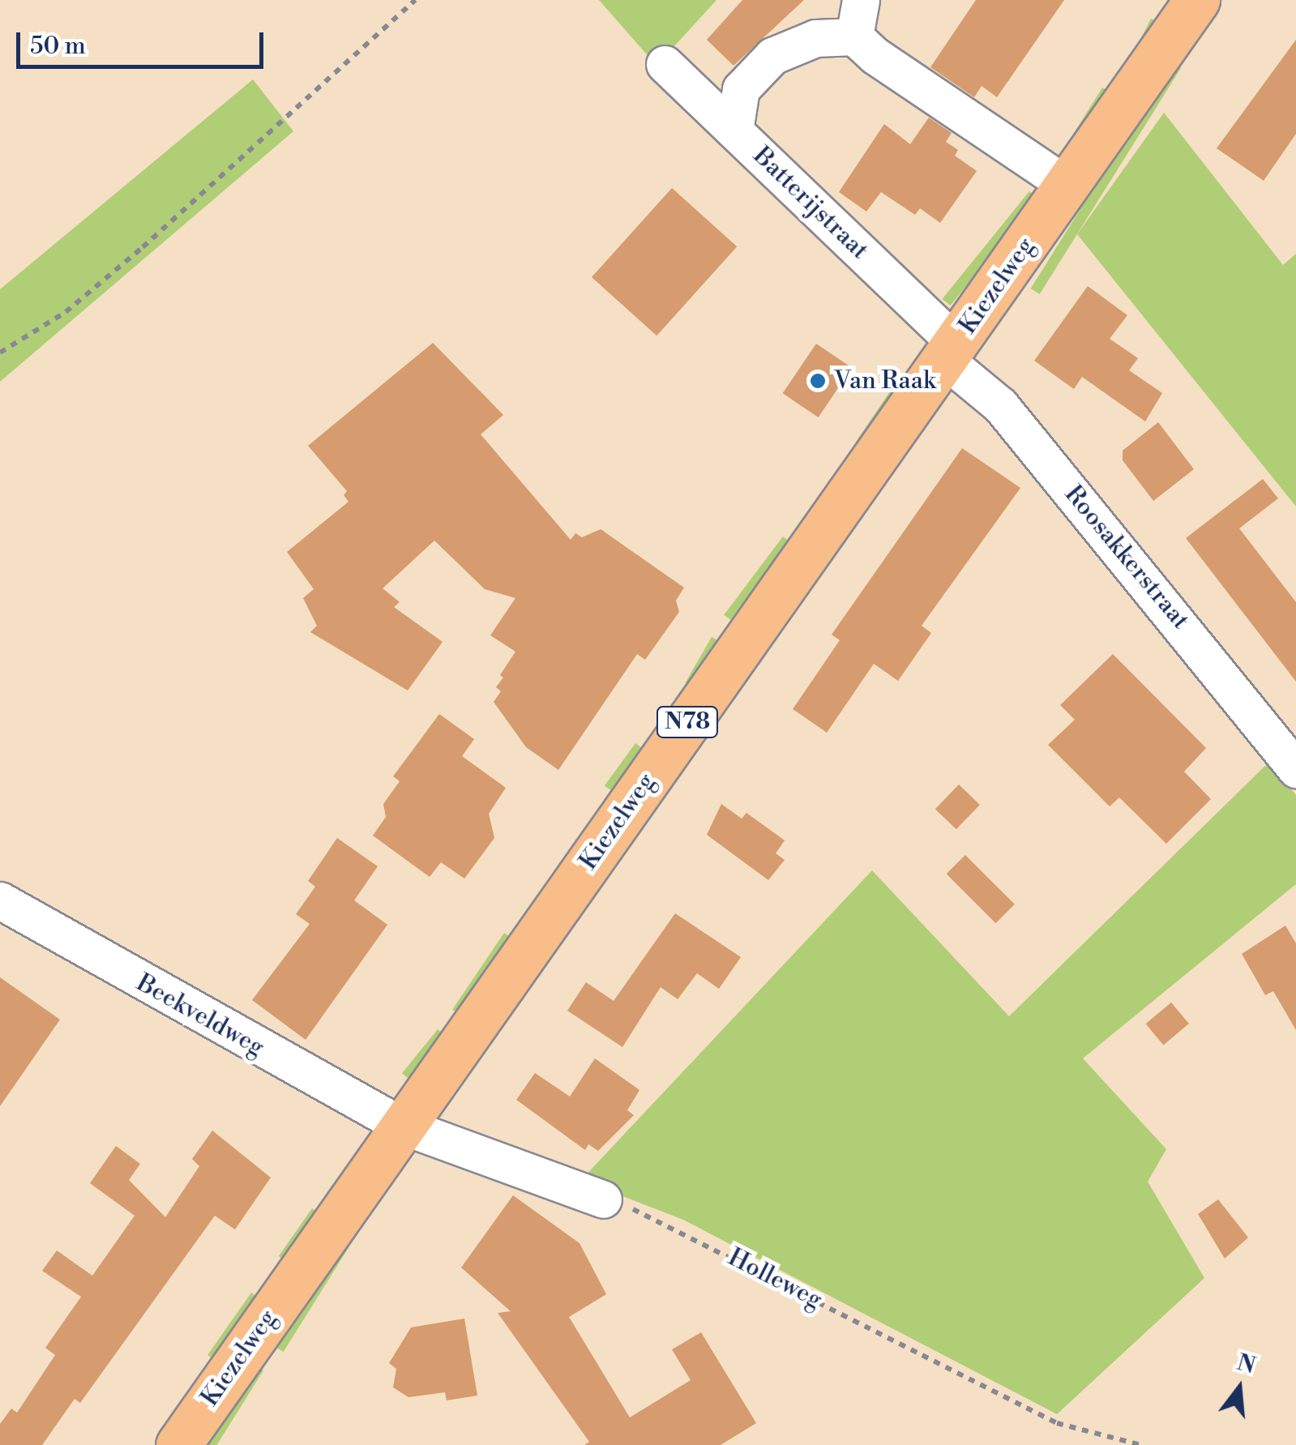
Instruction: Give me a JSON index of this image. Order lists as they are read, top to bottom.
{
  "streets": {
    "main road": ["Kiezelweg", "N78"],
    "street": ["Batterijstraat", "Roosakkerstraat", "Beekveldweg"],
    "path": ["Holleweg"]
  },
  "crossings": [
    ["Batterijstraat", "Kiezelweg"],
    ["Batterijstraat", "Roosakkerstraat"],
    ["Kiezelweg", "Roosakkerstraat"],
    ["Kiezelweg", "Beekveldweg"]
  ],
  "places": ["Van Raak"],
  "scale_bar": "50 m",
  "north": "top"
}
